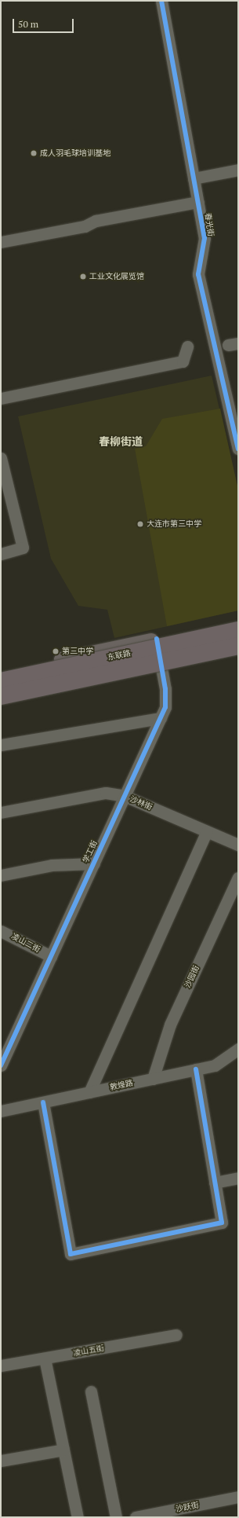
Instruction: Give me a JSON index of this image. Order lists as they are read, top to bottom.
{
  "streets": {
    "highway": ["东联路"],
    "street": [
      "春光街",
      "沙林街",
      "学工街",
      "凌山二街",
      "沙园街",
      "敦煌路",
      "凌山五街",
      "沙跃街"
    ]
  },
  "crossings": [
    ["沙林街", "学工街"],
    ["学工街", "凌山二街"],
    ["沙园街", "敦煌路"]
  ],
  "districts": ["春柳街道"],
  "places": [
    "成人羽毛球培训基地",
    "工业文化展览馆",
    "大连市第三中学",
    "第三中学"
  ],
  "scale_bar": "50 m"
}
